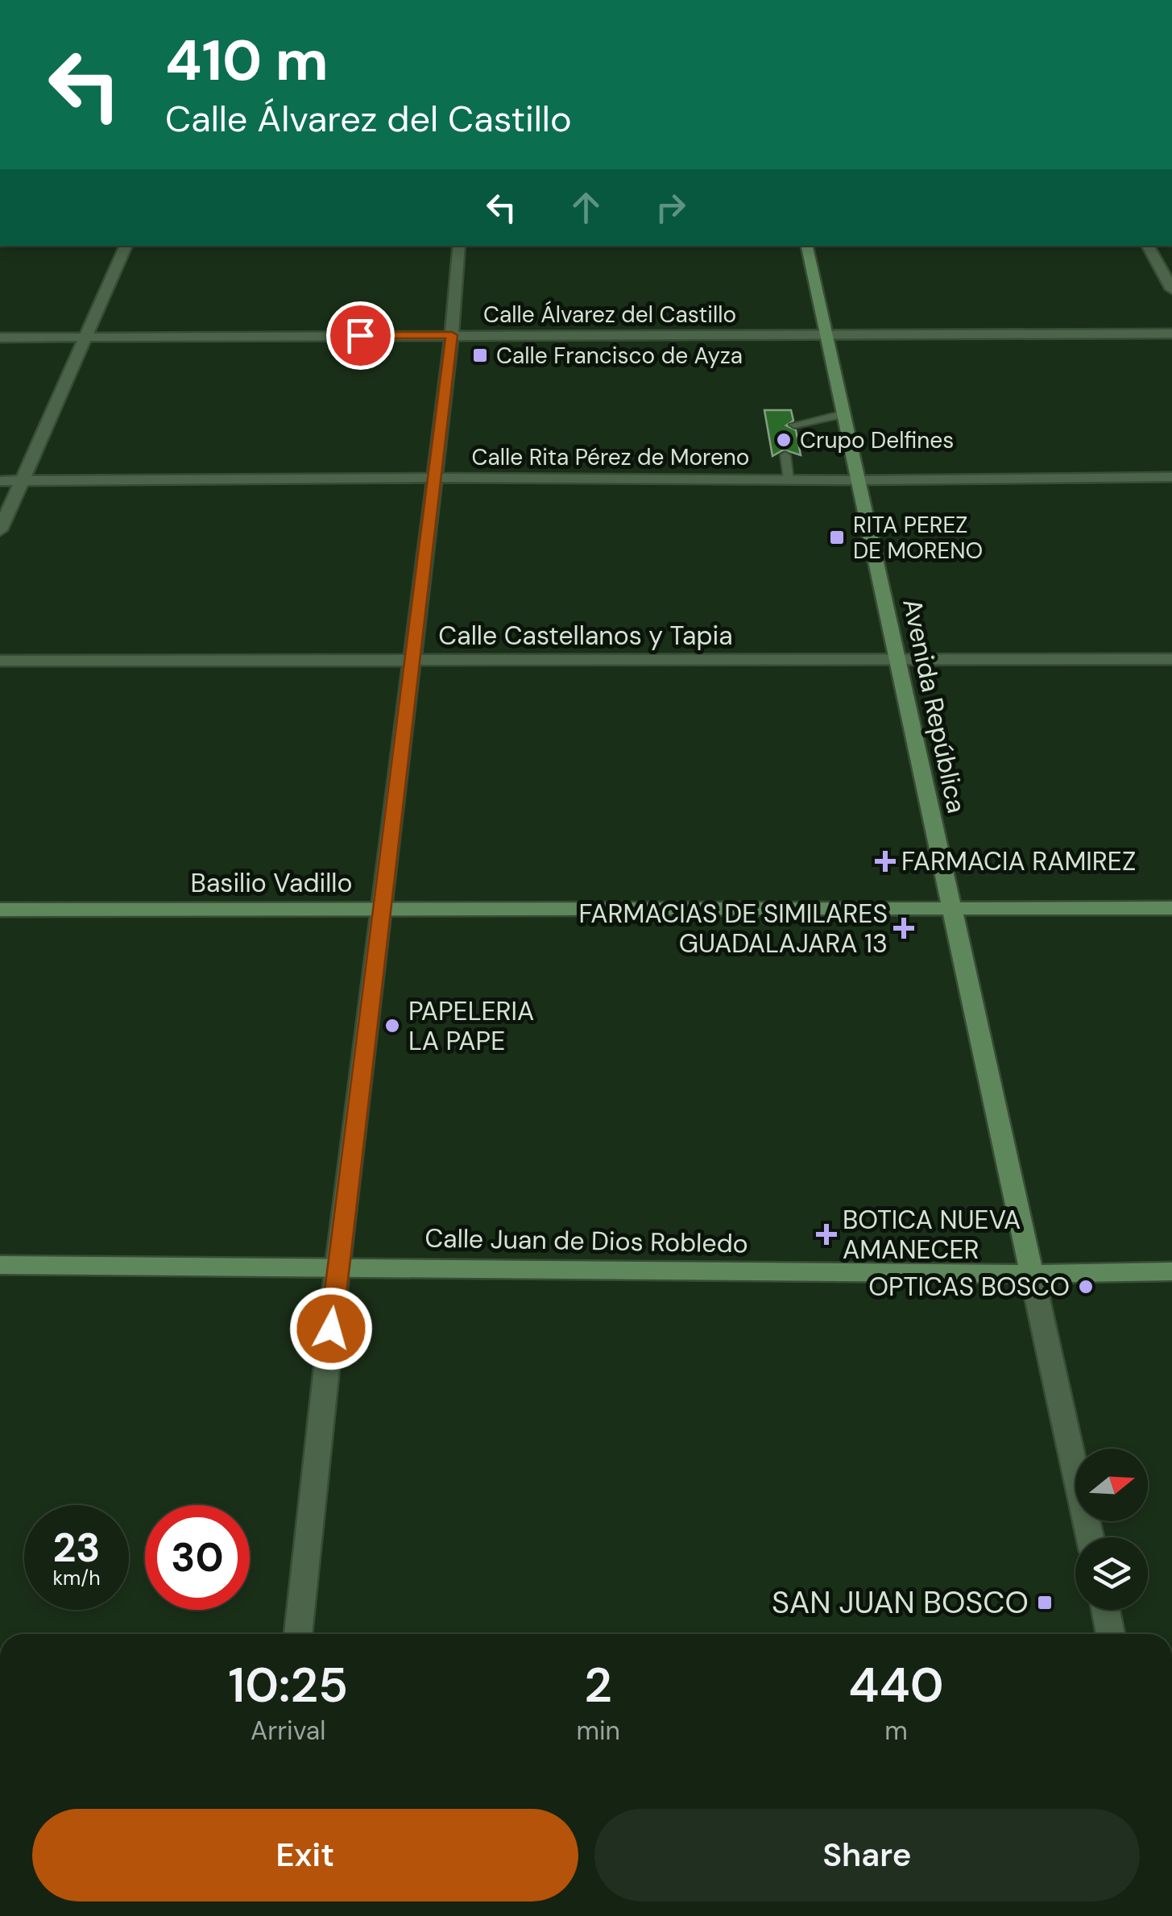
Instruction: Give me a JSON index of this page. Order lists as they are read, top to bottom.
{
  "streets": {
    "street": [
      "Calle Álvarez del Castillo",
      "Calle Rita Pérez de Moreno",
      "Calle Castellanos y Tapia",
      "Avenida República",
      "Basilio Vadillo",
      "Calle Juan de Dios Robledo"
    ]
  },
  "crossings": [
    ["Calle Álvarez del Castillo", "Avenida República"],
    ["Calle Rita Pérez de Moreno", "Avenida República"],
    ["Calle Castellanos y Tapia", "Avenida República"],
    ["Avenida República", "Basilio Vadillo"],
    ["Avenida República", "Calle Juan de Dios Robledo"]
  ],
  "places": {
    "transit": ["Calle Francisco de Ayza", "RITA PEREZ DE MORENO", "SAN JUAN BOSCO"],
    "other": ["Crupo Delfines", "PAPELERIA LA PAPE", "OPTICAS BOSCO"],
    "health": ["FARMACIA RAMIREZ", "FARMACIAS DE SIMILARES GUADALAJARA 13", "BOTICA NUEVA AMANECER"]
  },
  "north": "right",
  "page": {
    "turn": ["410 m", "Calle Álvarez del Castillo"],
    "speed": "23 km/h",
    "limit": "30",
    "eta": [
      "10:25",
      "Arrival",
      "2",
      "min",
      "440",
      "m"
    ],
    "buttons": ["Exit", "Share"]
  }
}
